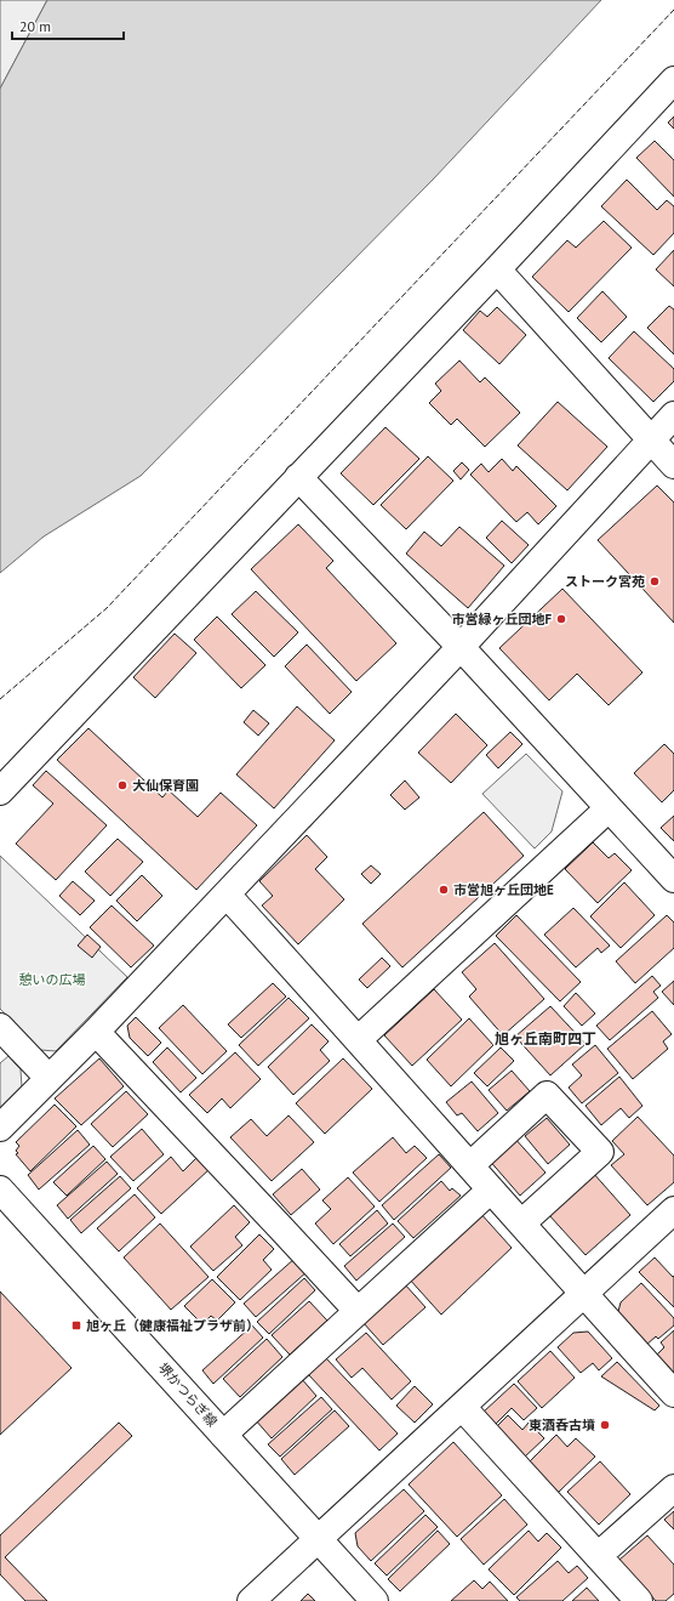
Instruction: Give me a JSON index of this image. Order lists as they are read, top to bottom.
{
  "streets": {
    "street": ["堺かつらぎ線"]
  },
  "districts": ["旭ヶ丘南町四丁"],
  "parks": ["憩いの広場"],
  "places": {
    "other": [
      "ストーク宮苑",
      "市営緑ヶ丘団地F",
      "大仙保育園",
      "市営旭ヶ丘団地E",
      "東酒呑古墳"
    ],
    "transit": ["旭ヶ丘（健康福祉プラザ前）"]
  },
  "scale_bar": "20 m"
}
